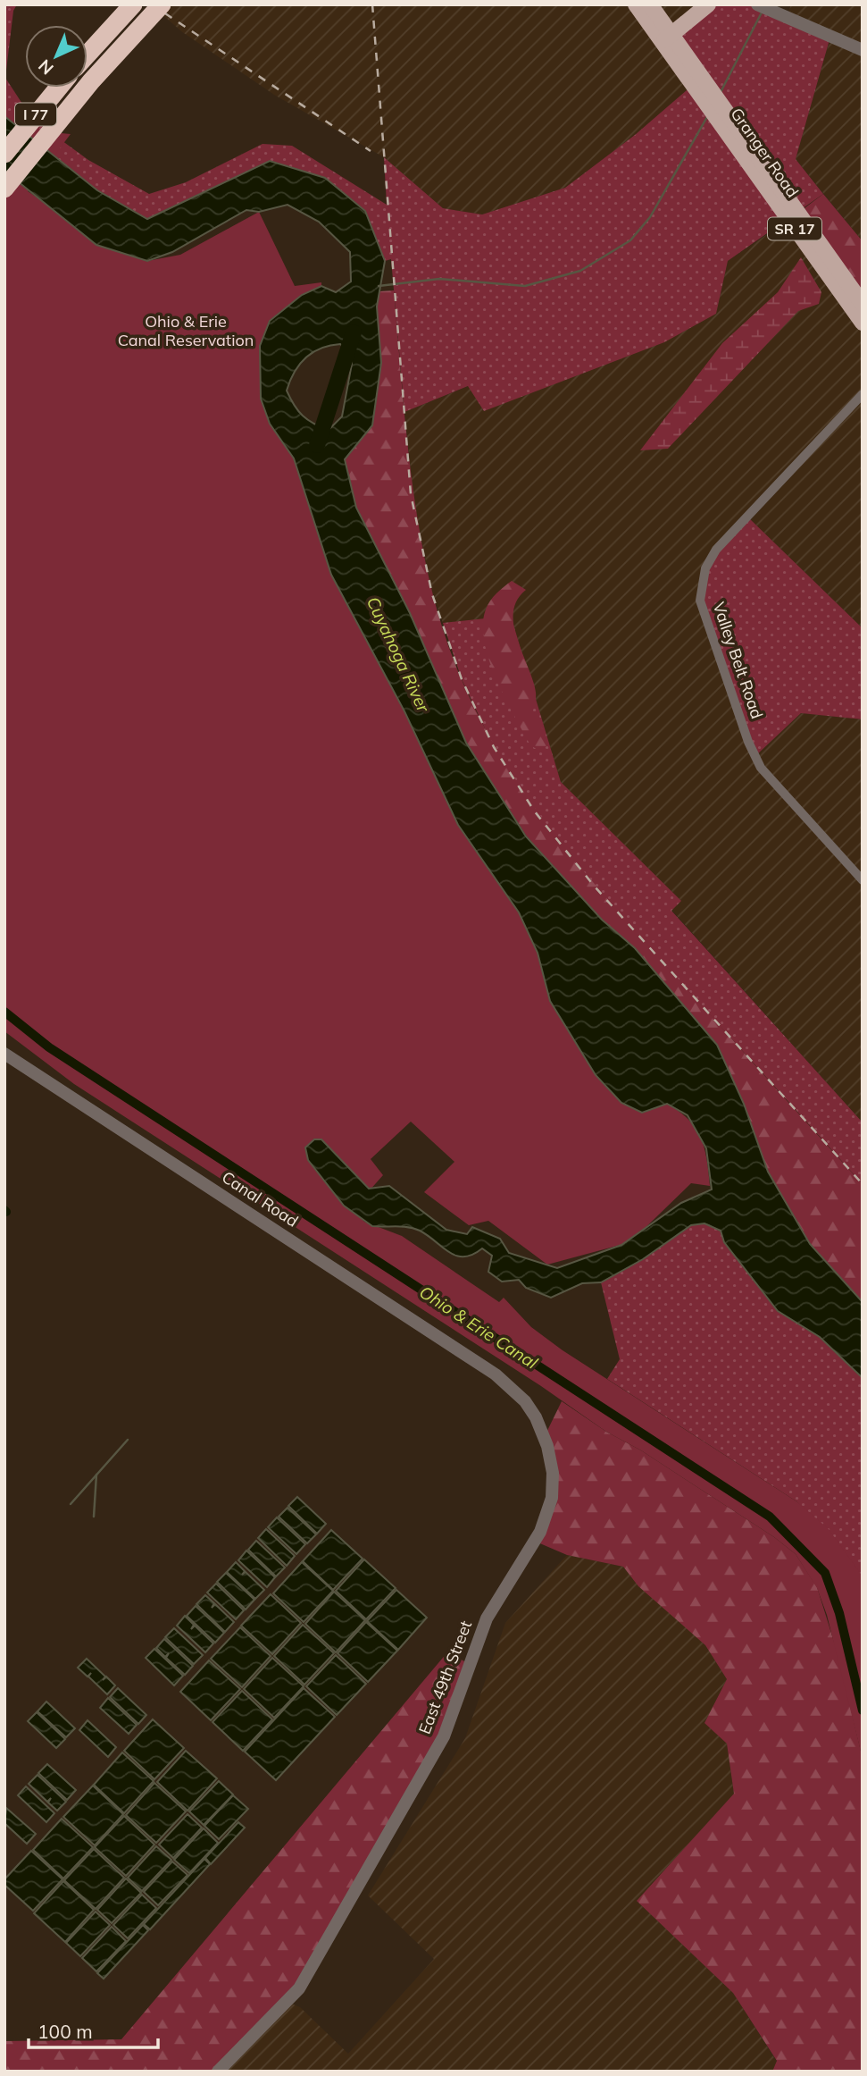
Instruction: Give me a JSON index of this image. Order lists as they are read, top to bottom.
{
  "streets": {
    "highway": ["I 77"],
    "main road": ["Granger Road", "SR 17"],
    "street": ["Valley Belt Road", "Canal Road", "East 49th Street"]
  },
  "crossings": [
    ["Canal Road", "East 49th Street"]
  ],
  "water": ["Cuyahoga River", "Ohio & Erie Canal"],
  "parks": ["Ohio & Erie Canal Reservation"],
  "scale_bar": "100 m",
  "north": "bottom left"
}
